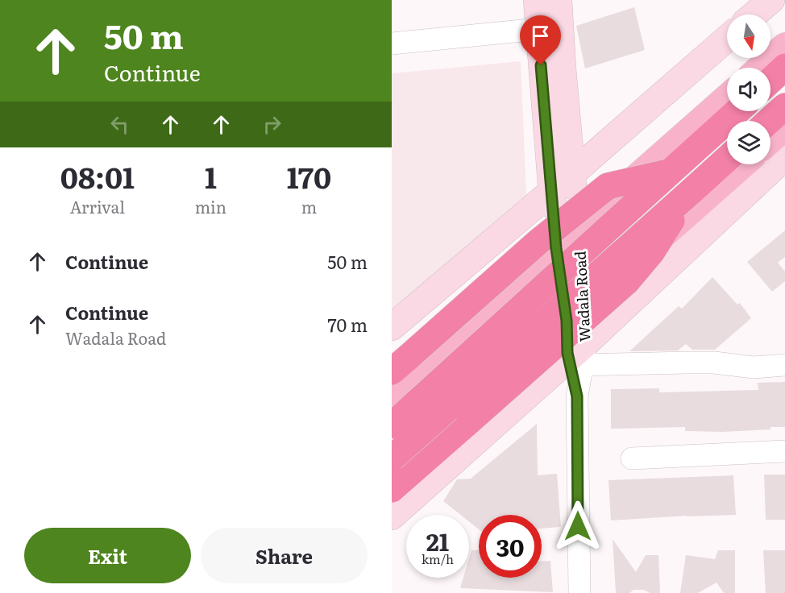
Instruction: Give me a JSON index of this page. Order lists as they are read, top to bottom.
{
  "streets": {
    "street": ["Wadala Road"]
  },
  "north": "bottom",
  "page": {
    "turn": ["50 m", "Continue"],
    "eta": [
      "08:01",
      "Arrival",
      "1",
      "min",
      "170",
      "m"
    ],
    "list": [
      {
        "name": "Continue",
        "value": "50 m"
      },
      {
        "name": "Continue",
        "note": "Wadala Road",
        "value": "70 m"
      }
    ],
    "speed": "21 km/h",
    "limit": "30",
    "buttons": ["Exit", "Share"]
  }
}
